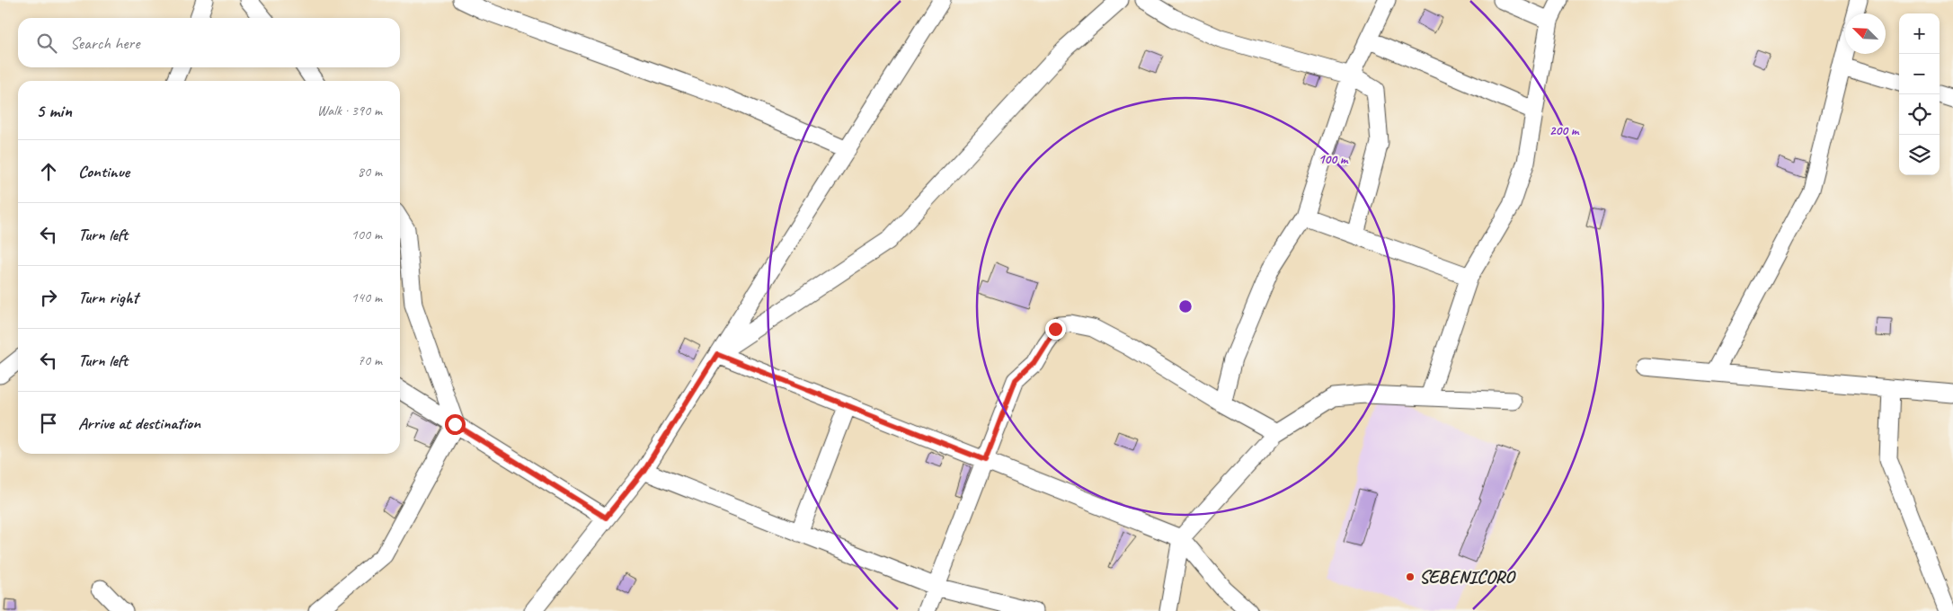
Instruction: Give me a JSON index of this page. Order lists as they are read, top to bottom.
{
  "places": ["SEBENICORO"],
  "north": "top left",
  "page": {
    "map_buttons": ["+", "−"],
    "search": "Search here",
    "heading": ["5 min", "Walk · 390 m"],
    "list": [
      ["Continue", "80 m"],
      ["Turn left", "100 m"],
      ["Turn right", "140 m"],
      ["Turn left", "70 m"],
      "Arrive at destination"
    ]
  },
  "rings": ["200 m", "100 m"]
}
